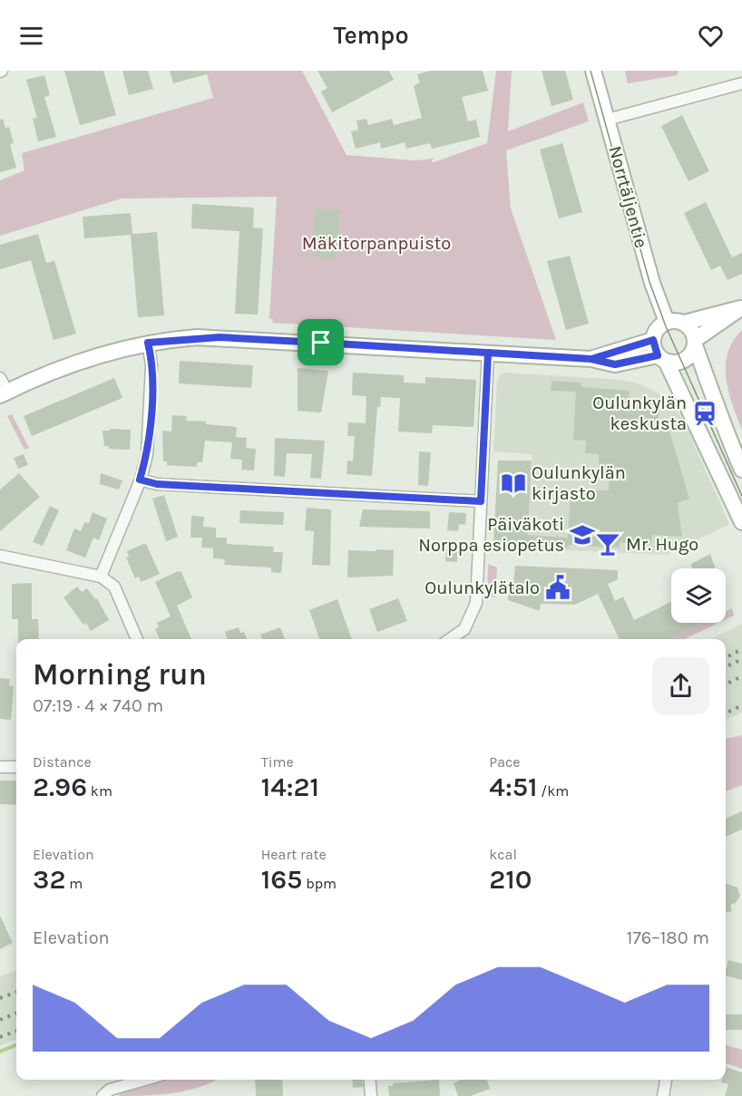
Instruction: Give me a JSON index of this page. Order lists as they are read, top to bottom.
{
  "streets": {
    "street": ["Norrtäljentie"]
  },
  "parks": ["Mäkitorpanpuisto"],
  "places": {
    "station": ["Oulunkylän keskusta"],
    "library": ["Oulunkylän kirjasto"],
    "school or university": ["Päiväkoti Norppa esiopetus"],
    "bar": ["Mr. Hugo"],
    "public building": ["Oulunkylätalo"]
  },
  "page": {
    "header": "Tempo",
    "heading": ["Morning run", "07:19 · 4 × 740 m"],
    "stats": [
      ["Distance", "2.96 km"],
      ["Time", "14:21"],
      ["Pace", "4:51 /km"],
      ["Elevation", "32 m"],
      ["Heart rate", "165 bpm"],
      ["kcal", "210"]
    ],
    "chart": ["Elevation", "176–180 m"]
  }
}
